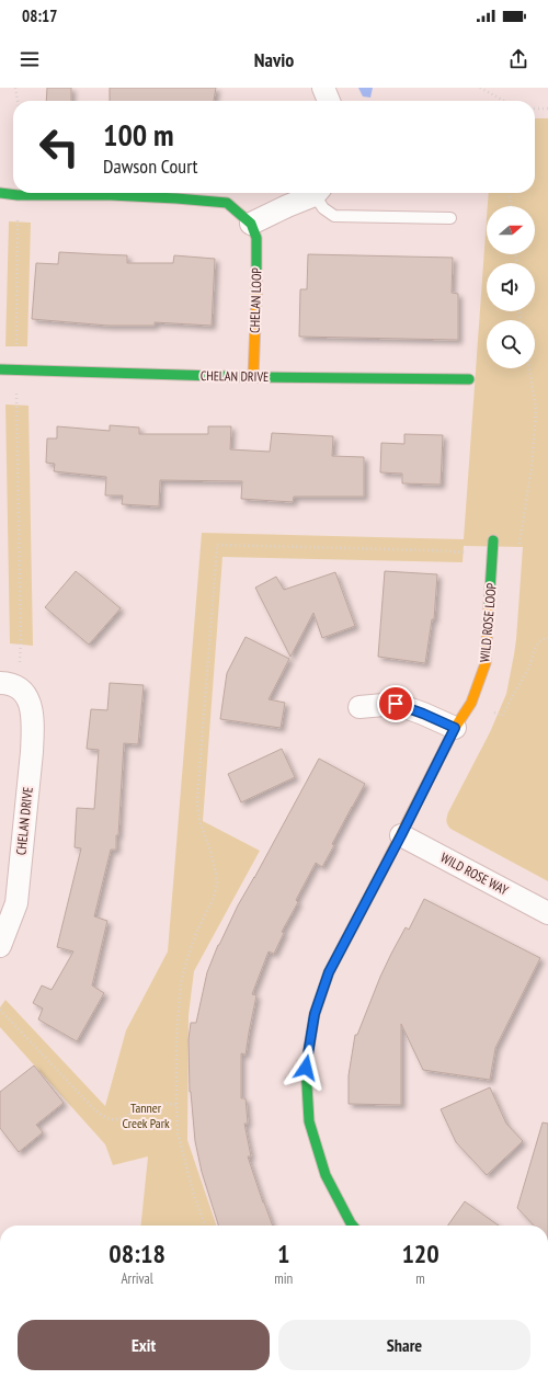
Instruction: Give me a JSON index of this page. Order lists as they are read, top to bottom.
{
  "streets": {
    "street": [
      "CHELAN LOOP",
      "CHELAN DRIVE",
      "WILD ROSE LOOP",
      "WILD ROSE WAY"
    ]
  },
  "crossings": [
    ["CHELAN LOOP", "CHELAN DRIVE"],
    ["WILD ROSE LOOP", "WILD ROSE WAY"]
  ],
  "parks": ["Tanner Creek Park"],
  "north": "right",
  "page": {
    "status": "08:17",
    "header": "Navio",
    "turn": ["100 m", "Dawson Court"],
    "eta": [
      "08:18",
      "Arrival",
      "1",
      "min",
      "120",
      "m"
    ],
    "buttons": ["Exit", "Share"]
  }
}
